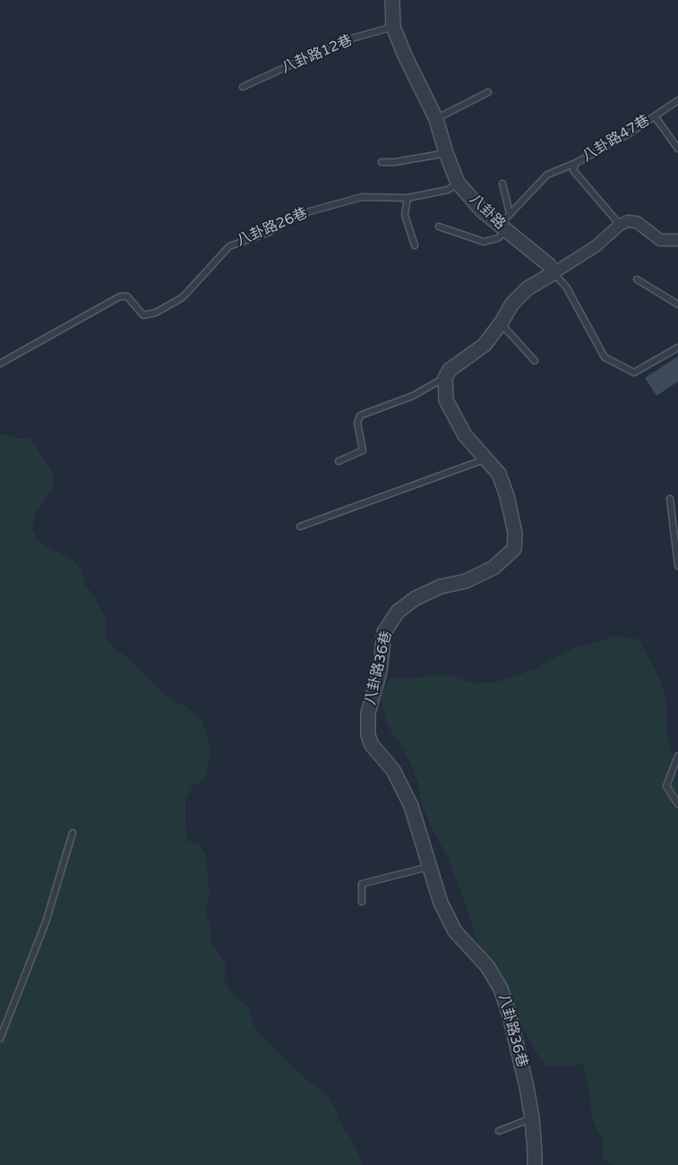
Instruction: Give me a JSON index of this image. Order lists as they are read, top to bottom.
{
  "streets": {
    "street": ["八卦路", "八卦路36巷"],
    "lane": ["八卦路12巷", "八卦路47巷", "八卦路26巷"]
  },
  "crossings": [
    ["八卦路12巷", "八卦路"],
    ["八卦路", "八卦路26巷"]
  ]
}
